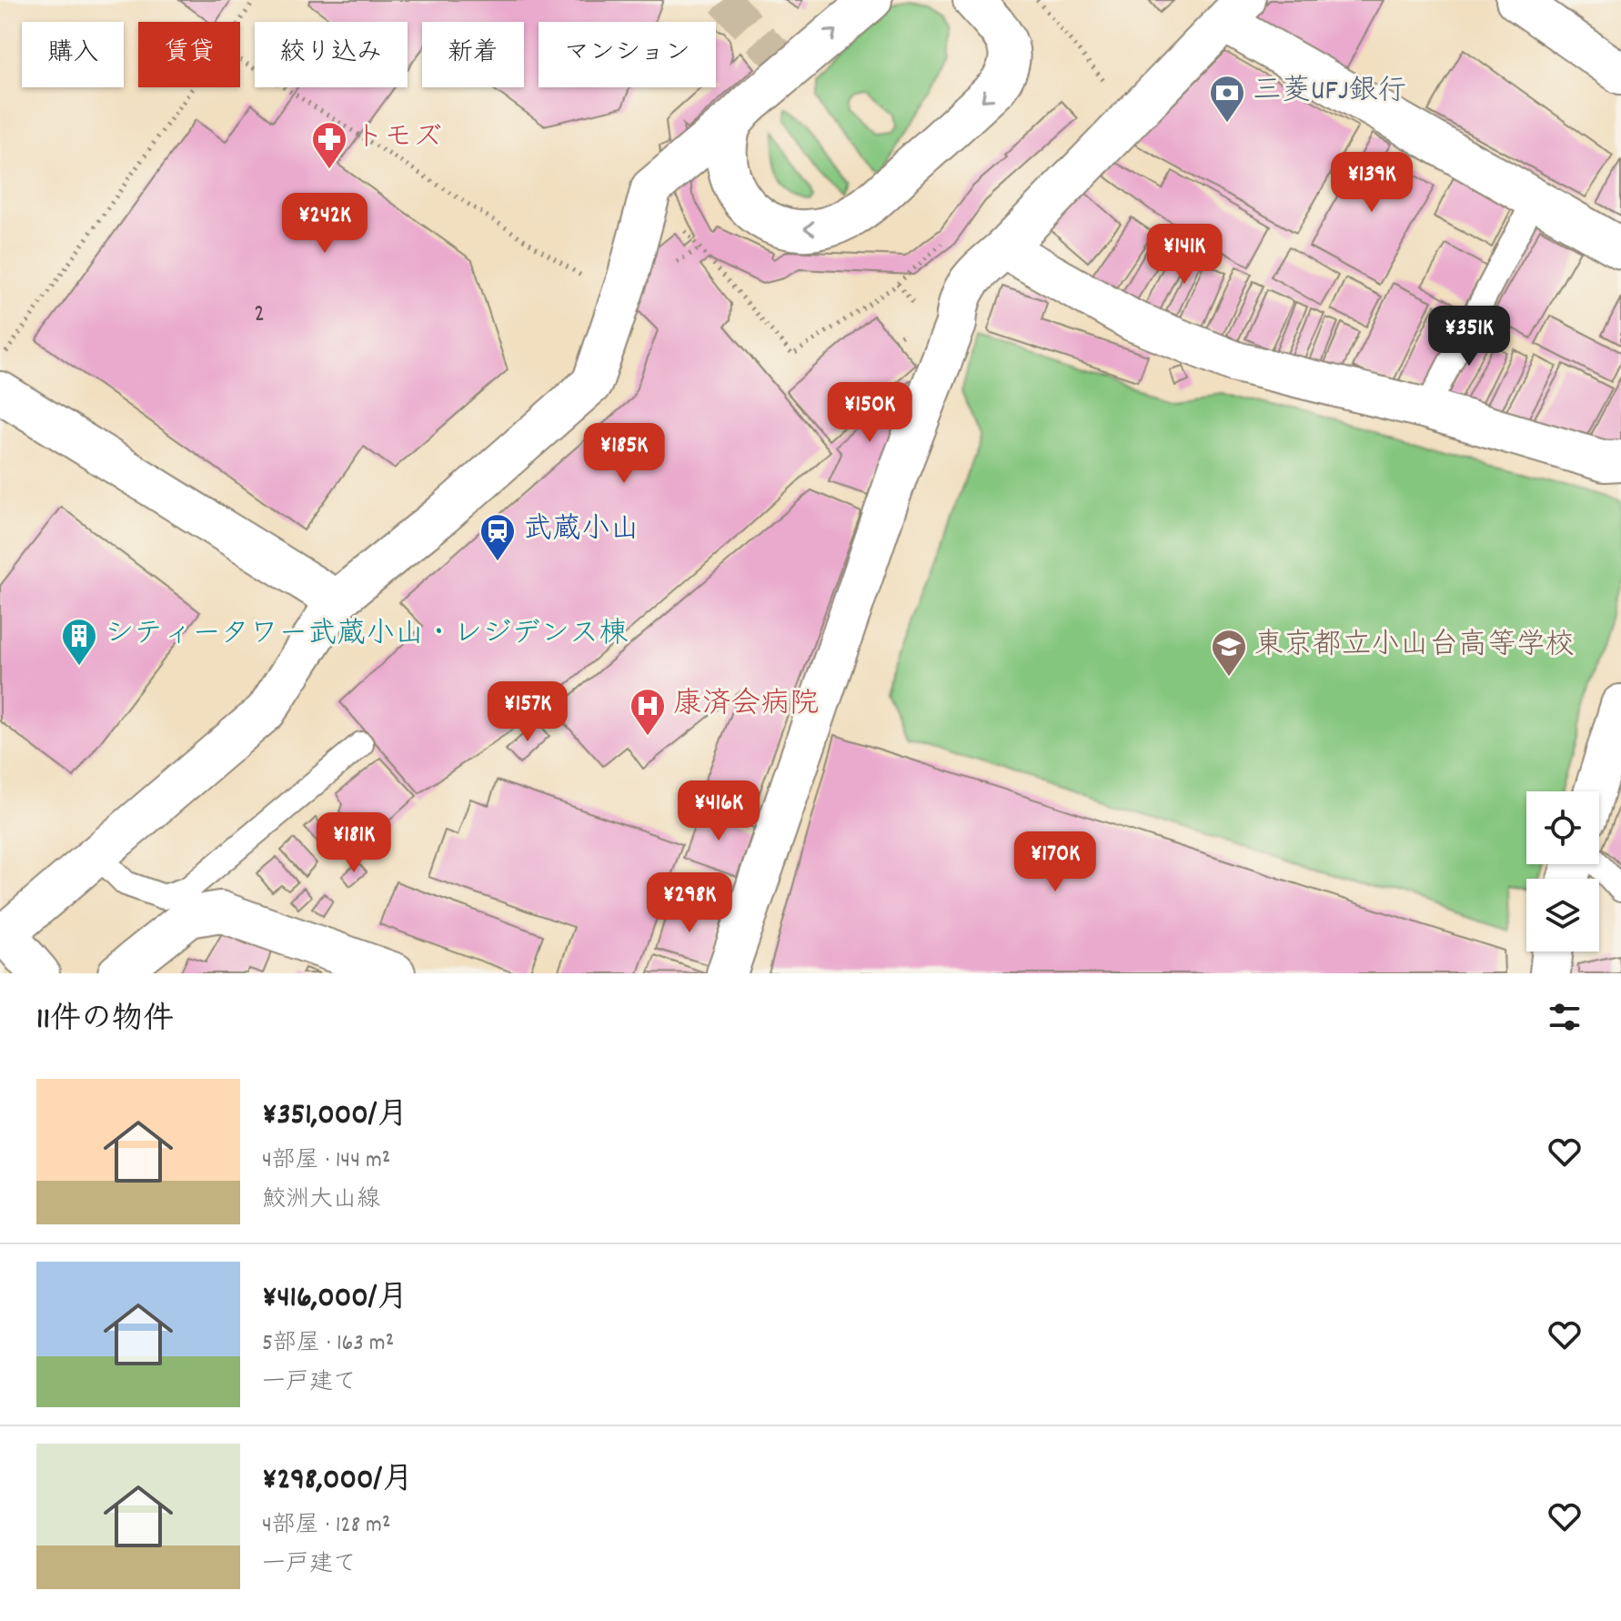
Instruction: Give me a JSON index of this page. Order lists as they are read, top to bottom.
{
  "places": {
    "bank": ["三菱UFJ銀行"],
    "pharmacy": ["トモズ"],
    "station": ["武蔵小山"],
    "building": ["シティータワー武蔵小山・レジデンス棟"],
    "school or university": ["東京都立小山台高等学校"],
    "hospital": ["康済会病院"]
  },
  "house_numbers": ["2"],
  "page": {
    "chip": [
      "購入",
      "賃貸",
      "絞り込み",
      "新着",
      "マンション"
    ],
    "price": [
      "¥139K",
      "¥242K",
      "¥141K",
      "¥351K",
      "¥150K",
      "¥185K",
      "¥157K",
      "¥416K",
      "¥181K",
      "¥170K",
      "¥298K"
    ],
    "heading": "11件の物件",
    "list": [
      {
        "name": "¥351,000/月",
        "note": "4部屋 · 144 m² · 鮫洲大山線"
      },
      {
        "name": "¥416,000/月",
        "note": "5部屋 · 163 m² · 一戸建て"
      },
      {
        "name": "¥298,000/月",
        "note": "4部屋 · 128 m² · 一戸建て"
      }
    ]
  }
}
